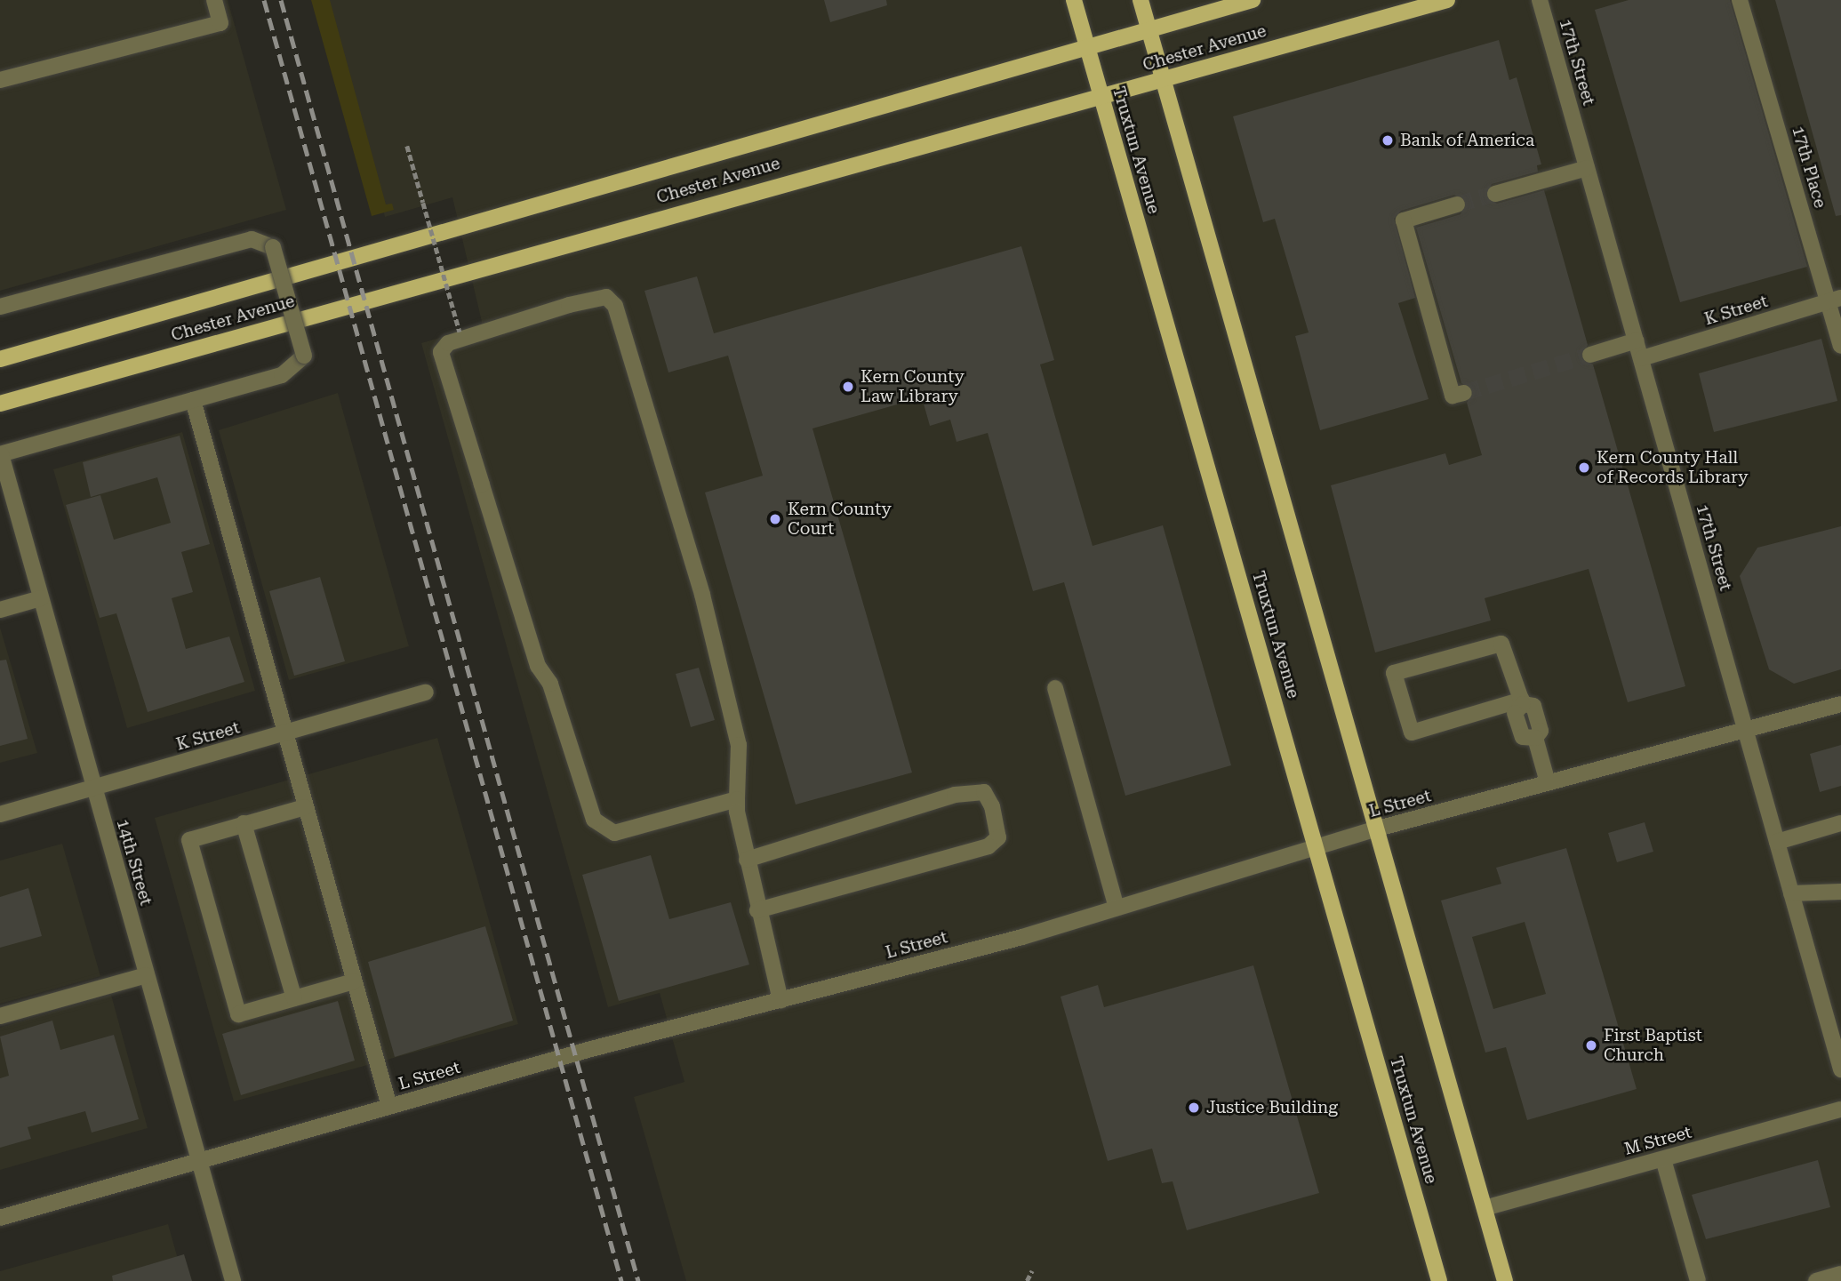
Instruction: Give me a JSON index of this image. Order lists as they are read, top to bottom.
{
  "streets": {
    "main road": ["Chester Avenue", "Truxtun Avenue"],
    "street": [
      "17th Street",
      "17th Place",
      "K Street",
      "L Street",
      "14th Street",
      "M Street"
    ]
  },
  "crossings": [
    ["Chester Avenue", "Truxtun Avenue"],
    ["17th Street", "K Street"],
    ["17th Street", "L Street"],
    ["Truxtun Avenue", "L Street"],
    ["17th Place", "K Street"],
    ["K Street", "14th Street"],
    ["L Street", "14th Street"]
  ],
  "places": [
    "Bank of America",
    "Kern County Law Library",
    "Kern County Hall of Records Library",
    "Kern County Court",
    "First Baptist Church",
    "Justice Building"
  ]
}
